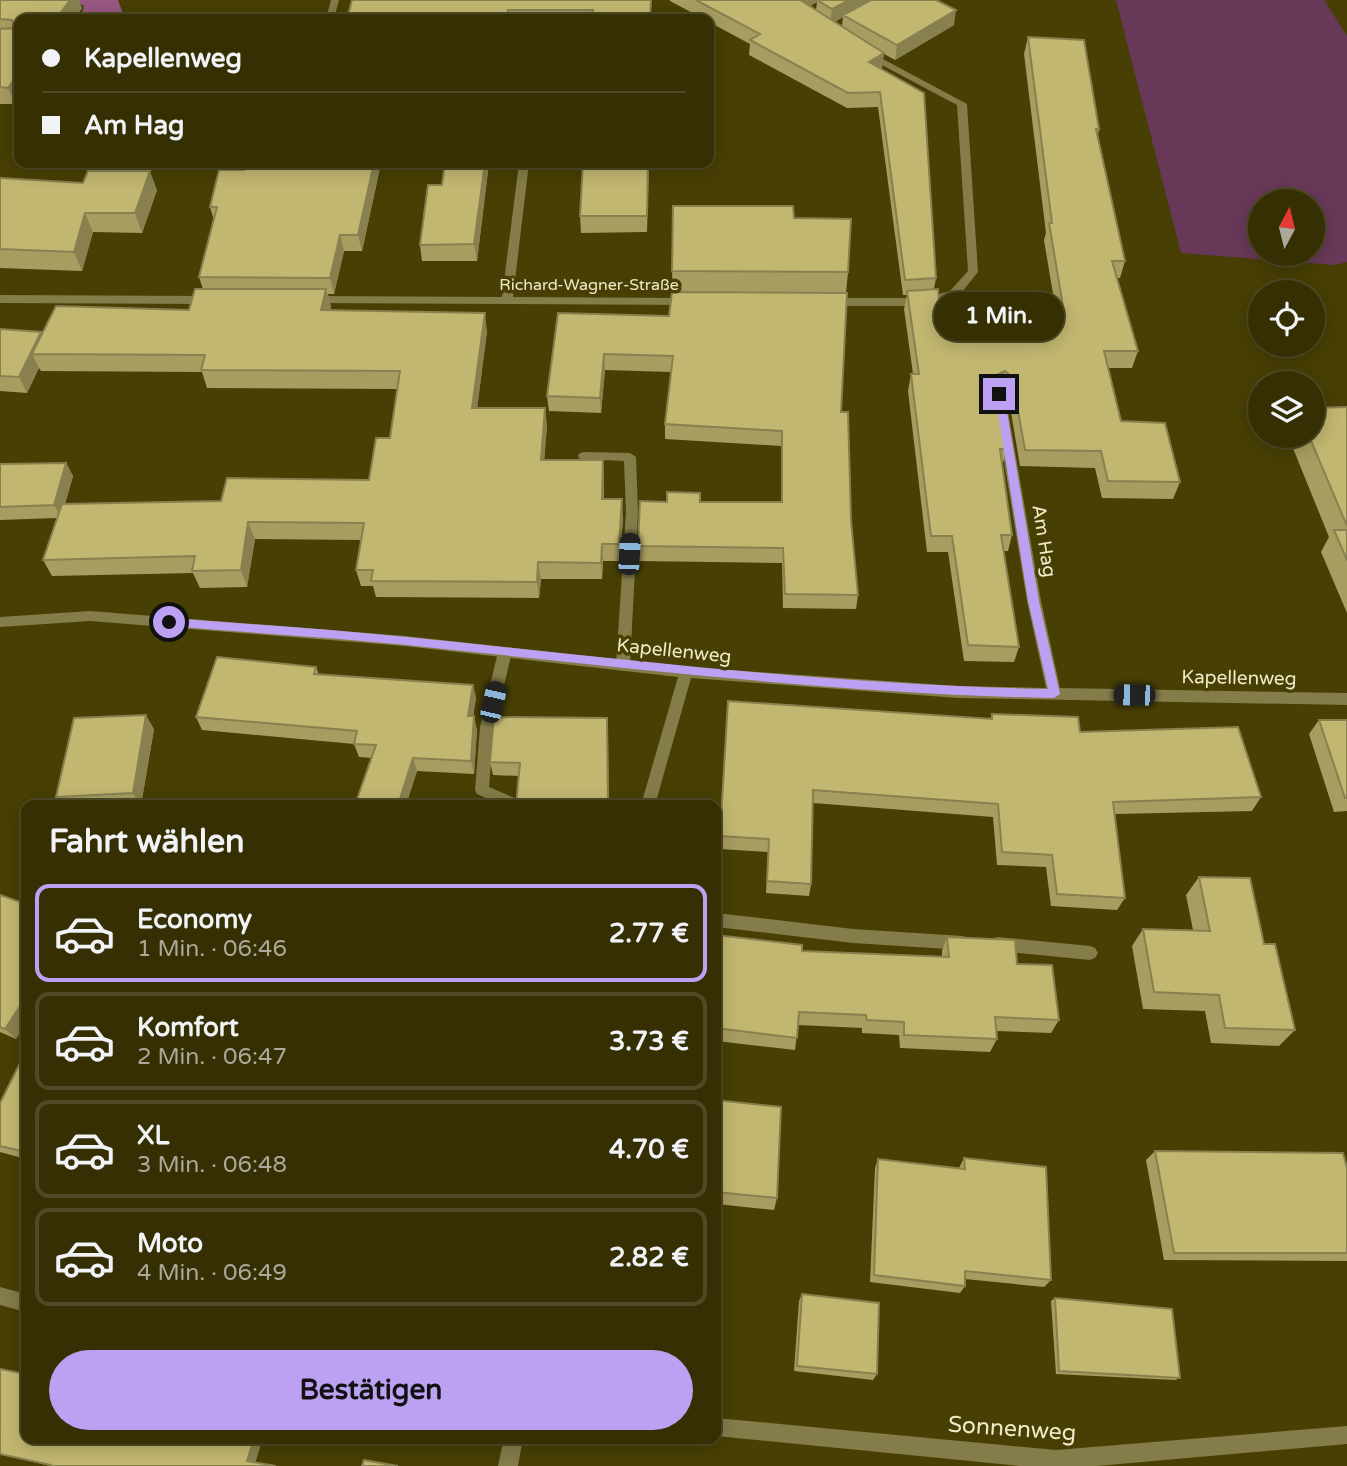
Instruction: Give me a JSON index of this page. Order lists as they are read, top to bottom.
{
  "streets": {
    "street": [
      "Richard-Wagner-Straße",
      "Am Hag",
      "Kapellenweg",
      "Sonnenweg"
    ]
  },
  "crossings": [
    ["Am Hag", "Kapellenweg"]
  ],
  "north": "top",
  "page": {
    "banner": ["Kapellenweg", "Am Hag"],
    "bubble": "1 Min.",
    "heading": "Fahrt wählen",
    "list": [
      {
        "name": "Economy",
        "note": "1 Min. · 06:46",
        "value": "2.77 €"
      },
      {
        "name": "Komfort",
        "note": "2 Min. · 06:47",
        "value": "3.73 €"
      },
      {
        "name": "XL",
        "note": "3 Min. · 06:48",
        "value": "4.70 €"
      },
      {
        "name": "Moto",
        "note": "4 Min. · 06:49",
        "value": "2.82 €"
      }
    ],
    "buttons": "Bestätigen"
  }
}
